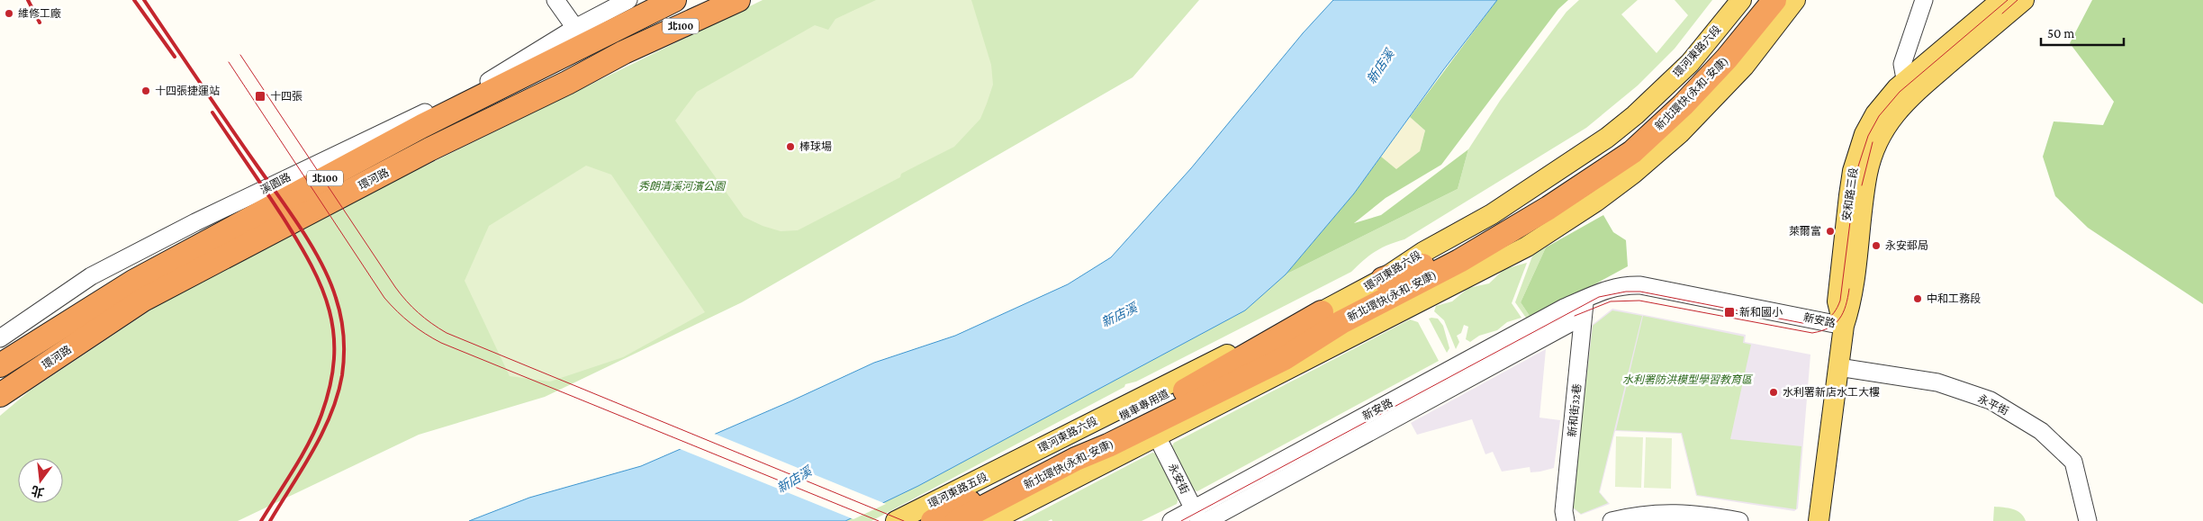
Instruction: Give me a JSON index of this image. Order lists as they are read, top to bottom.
{
  "streets": {
    "highway": ["北100", "新北環快(永和-安康)", "環河路"],
    "main road": ["環河東路六段", "安和路三段", "環河東路五段"],
    "street": [
      "溪園路",
      "新安路",
      "機車專用道",
      "永平街",
      "新和街32巷",
      "永安街"
    ]
  },
  "crossings": [
    ["環河東路六段", "新北環快(永和-安康)"],
    ["環河東路六段", "機車專用道"],
    ["環河東路六段", "環河東路五段"],
    ["新北環快(永和-安康)", "機車專用道"],
    ["安和路三段", "新安路"],
    ["安和路三段", "永平街"],
    ["新安路", "新和街32巷"],
    ["新安路", "永安街"]
  ],
  "water": ["新店溪"],
  "parks": ["秀朗清溪河濱公園", "水利署防洪模型學習教育區"],
  "places": {
    "other": [
      "維修工廠",
      "十四張捷運站",
      "棒球場",
      "萊爾富",
      "永安郵局",
      "中和工務段",
      "水利署新店水工大樓"
    ],
    "transit": ["十四張", "新和國小"]
  },
  "scale_bar": "50 m",
  "north": "bottom"
}
